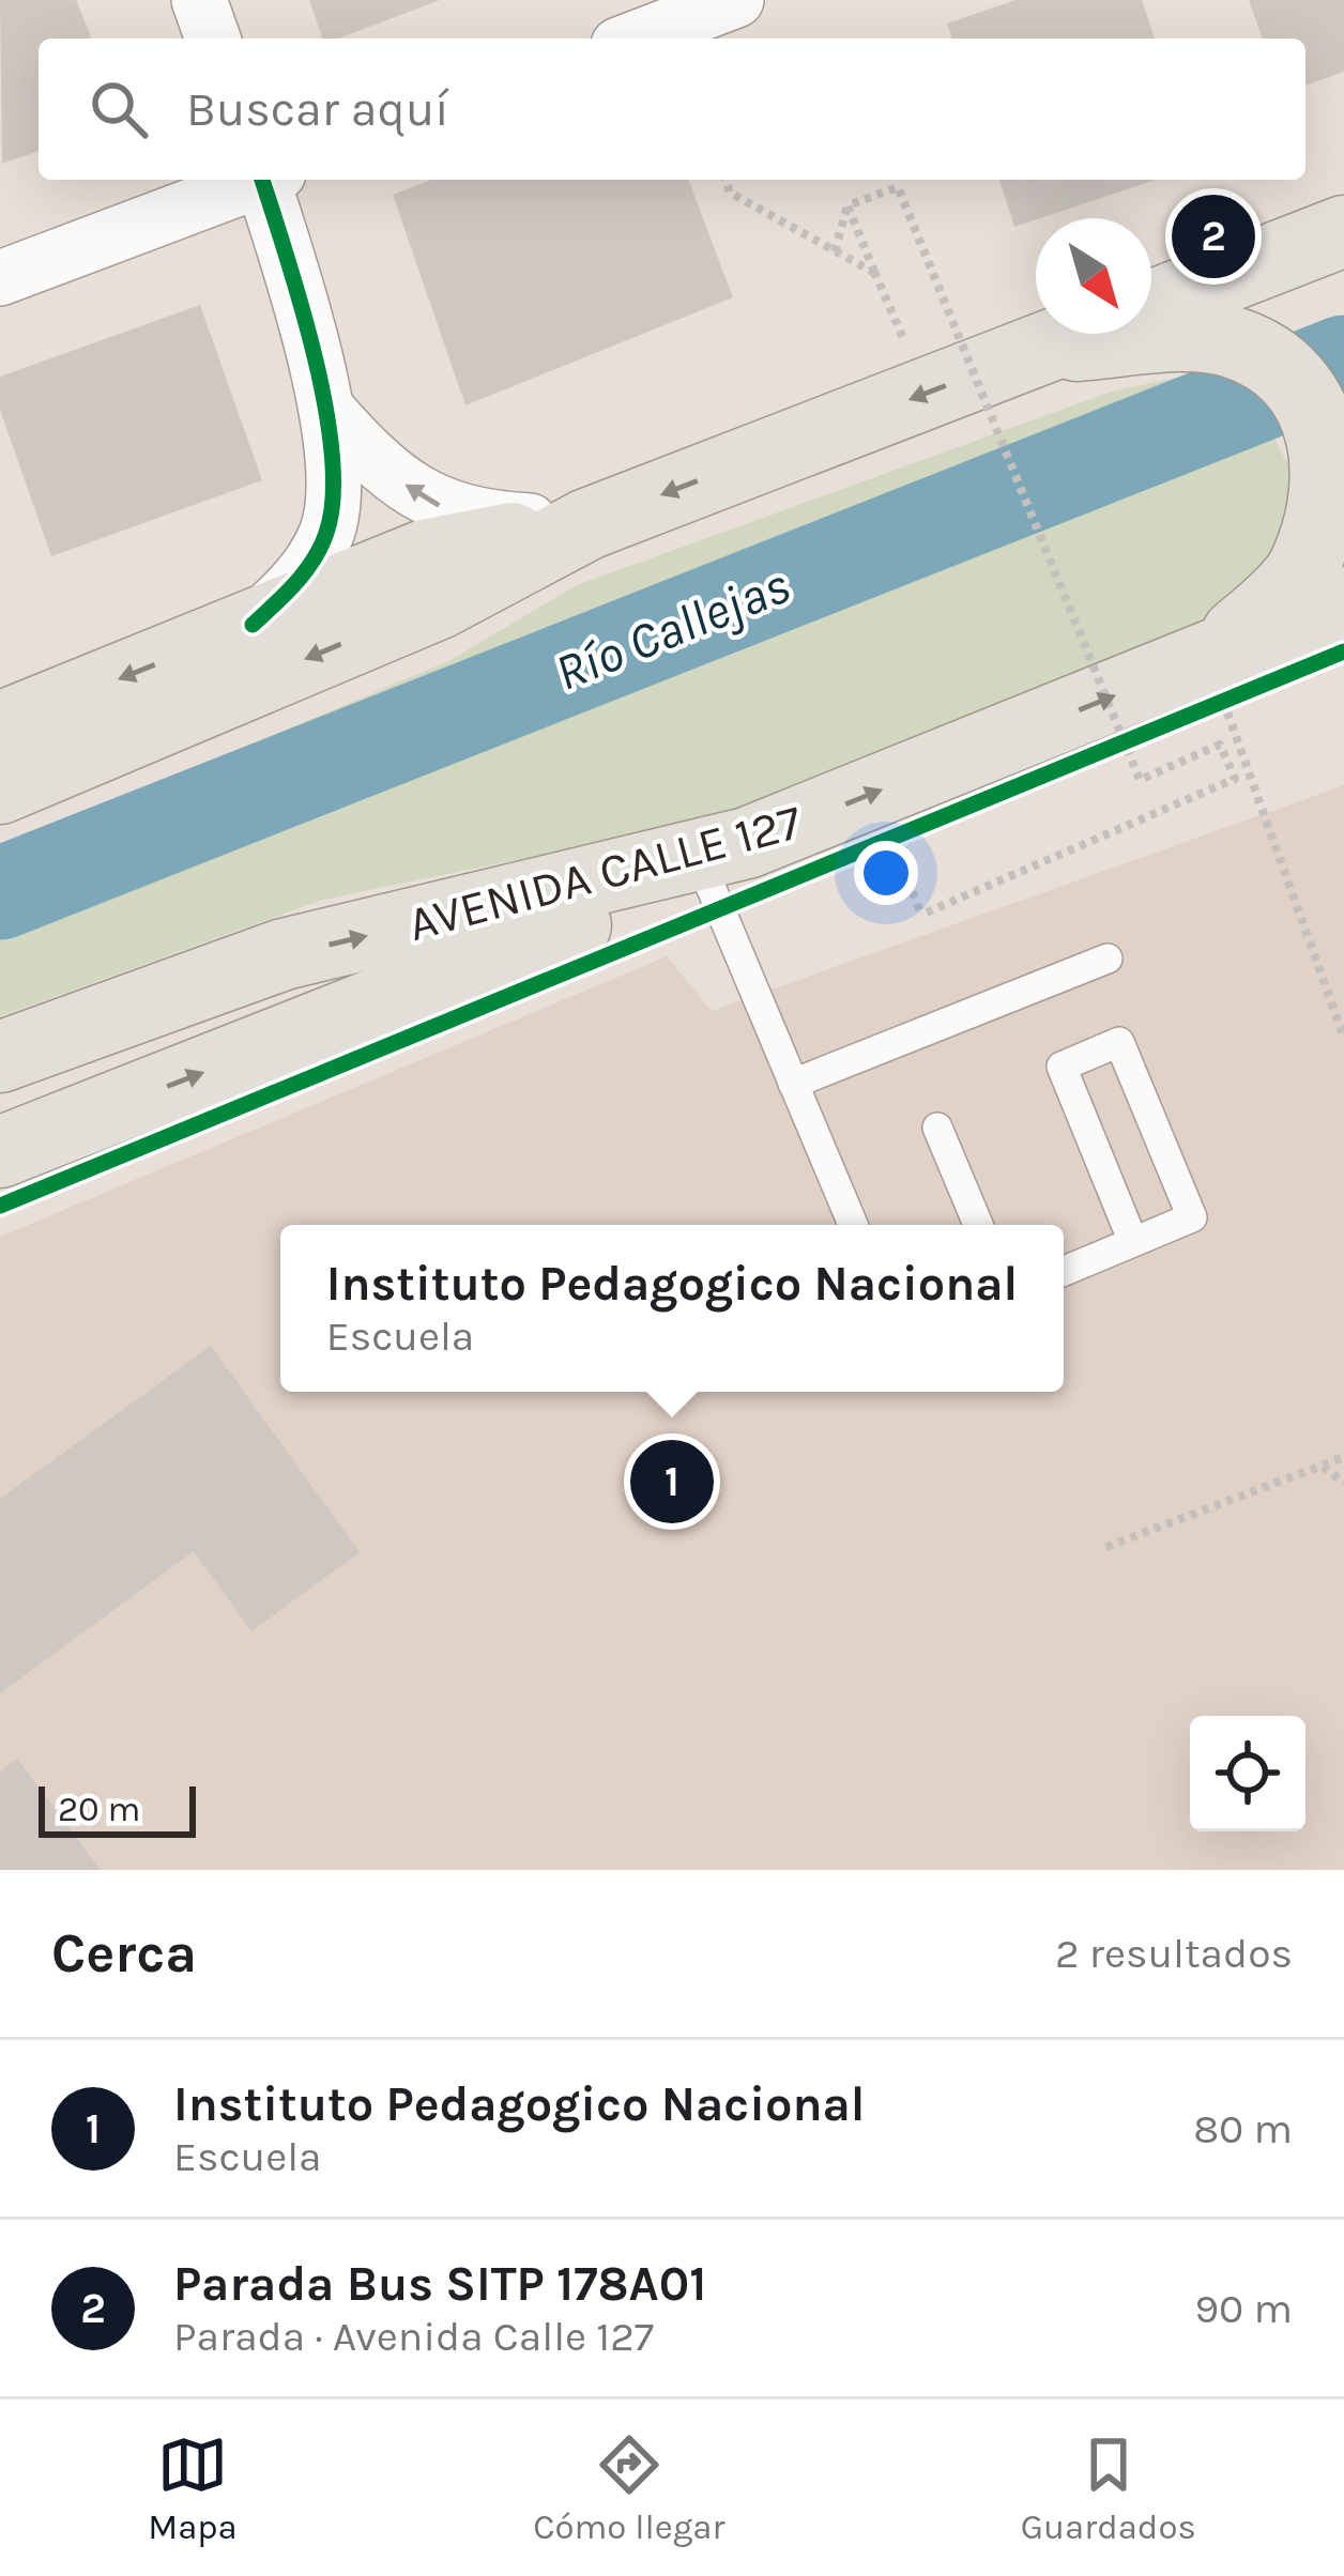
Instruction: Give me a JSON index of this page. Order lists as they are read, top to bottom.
{
  "streets": {
    "main road": ["AVENIDA CALLE 127"]
  },
  "water": ["Río Callejas"],
  "scale_bar": "20 m",
  "north": "bottom right",
  "page": {
    "search": "Buscar aquí",
    "pins": ["2", "1"],
    "popup": ["Instituto Pedagogico Nacional", "Escuela"],
    "scale": "20 m",
    "heading": ["Cerca", "2 resultados"],
    "list": [
      {
        "mark": "1",
        "name": "Instituto Pedagogico Nacional",
        "note": "Escuela",
        "value": "80 m"
      },
      {
        "mark": "2",
        "name": "Parada Bus SITP 178A01",
        "note": "Parada · Avenida Calle 127",
        "value": "90 m"
      }
    ],
    "nav": ["Mapa", "Cómo llegar", "Guardados"]
  }
}
